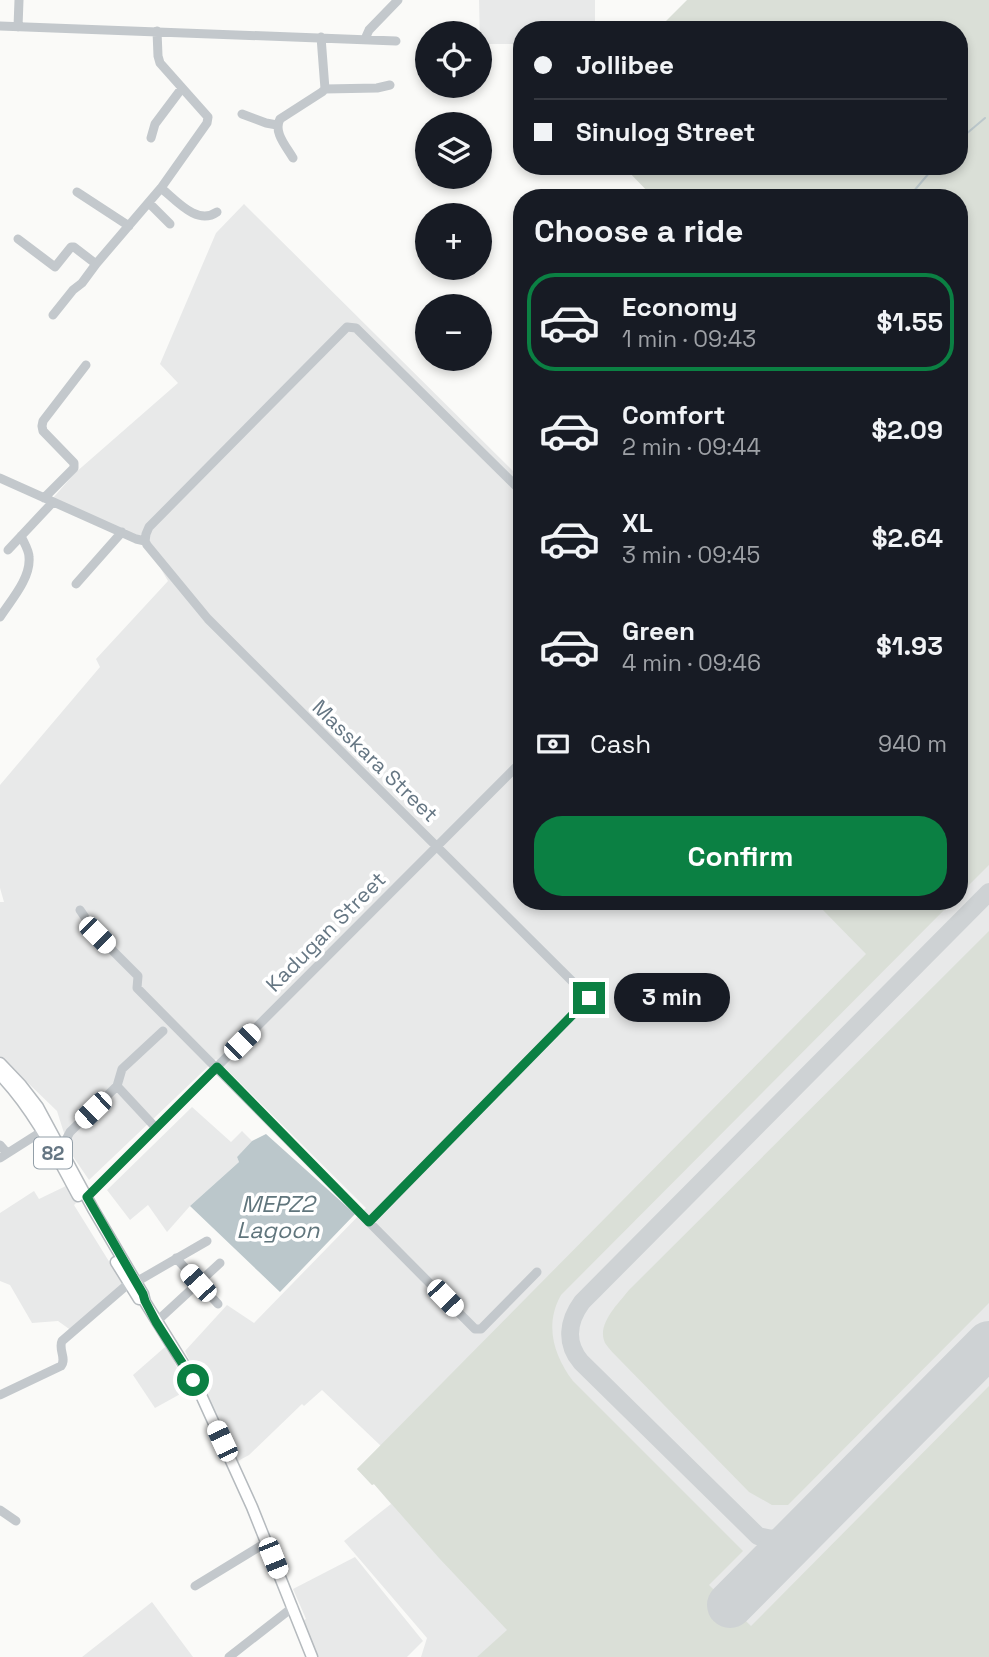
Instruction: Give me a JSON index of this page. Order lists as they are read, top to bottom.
{
  "streets": {
    "main road": ["82"],
    "street": ["Masskara Street", "Kadugan Street"]
  },
  "crossings": [
    ["Masskara Street", "Kadugan Street"],
    ["Kadugan Street", "82"]
  ],
  "water": ["MEPZ2 Lagoon"],
  "page": {
    "map_buttons": ["+", "−"],
    "banner": ["Jollibee", "Sinulog Street"],
    "heading": "Choose a ride",
    "list": [
      {
        "name": "Economy",
        "note": "1 min · 09:43",
        "value": "$1.55"
      },
      {
        "name": "Comfort",
        "note": "2 min · 09:44",
        "value": "$2.09"
      },
      {
        "name": "XL",
        "note": "3 min · 09:45",
        "value": "$2.64"
      },
      {
        "name": "Green",
        "note": "4 min · 09:46",
        "value": "$1.93"
      }
    ],
    "pay": ["Cash", "940 m"],
    "buttons": "Confirm",
    "bubble": "3 min"
  }
}
